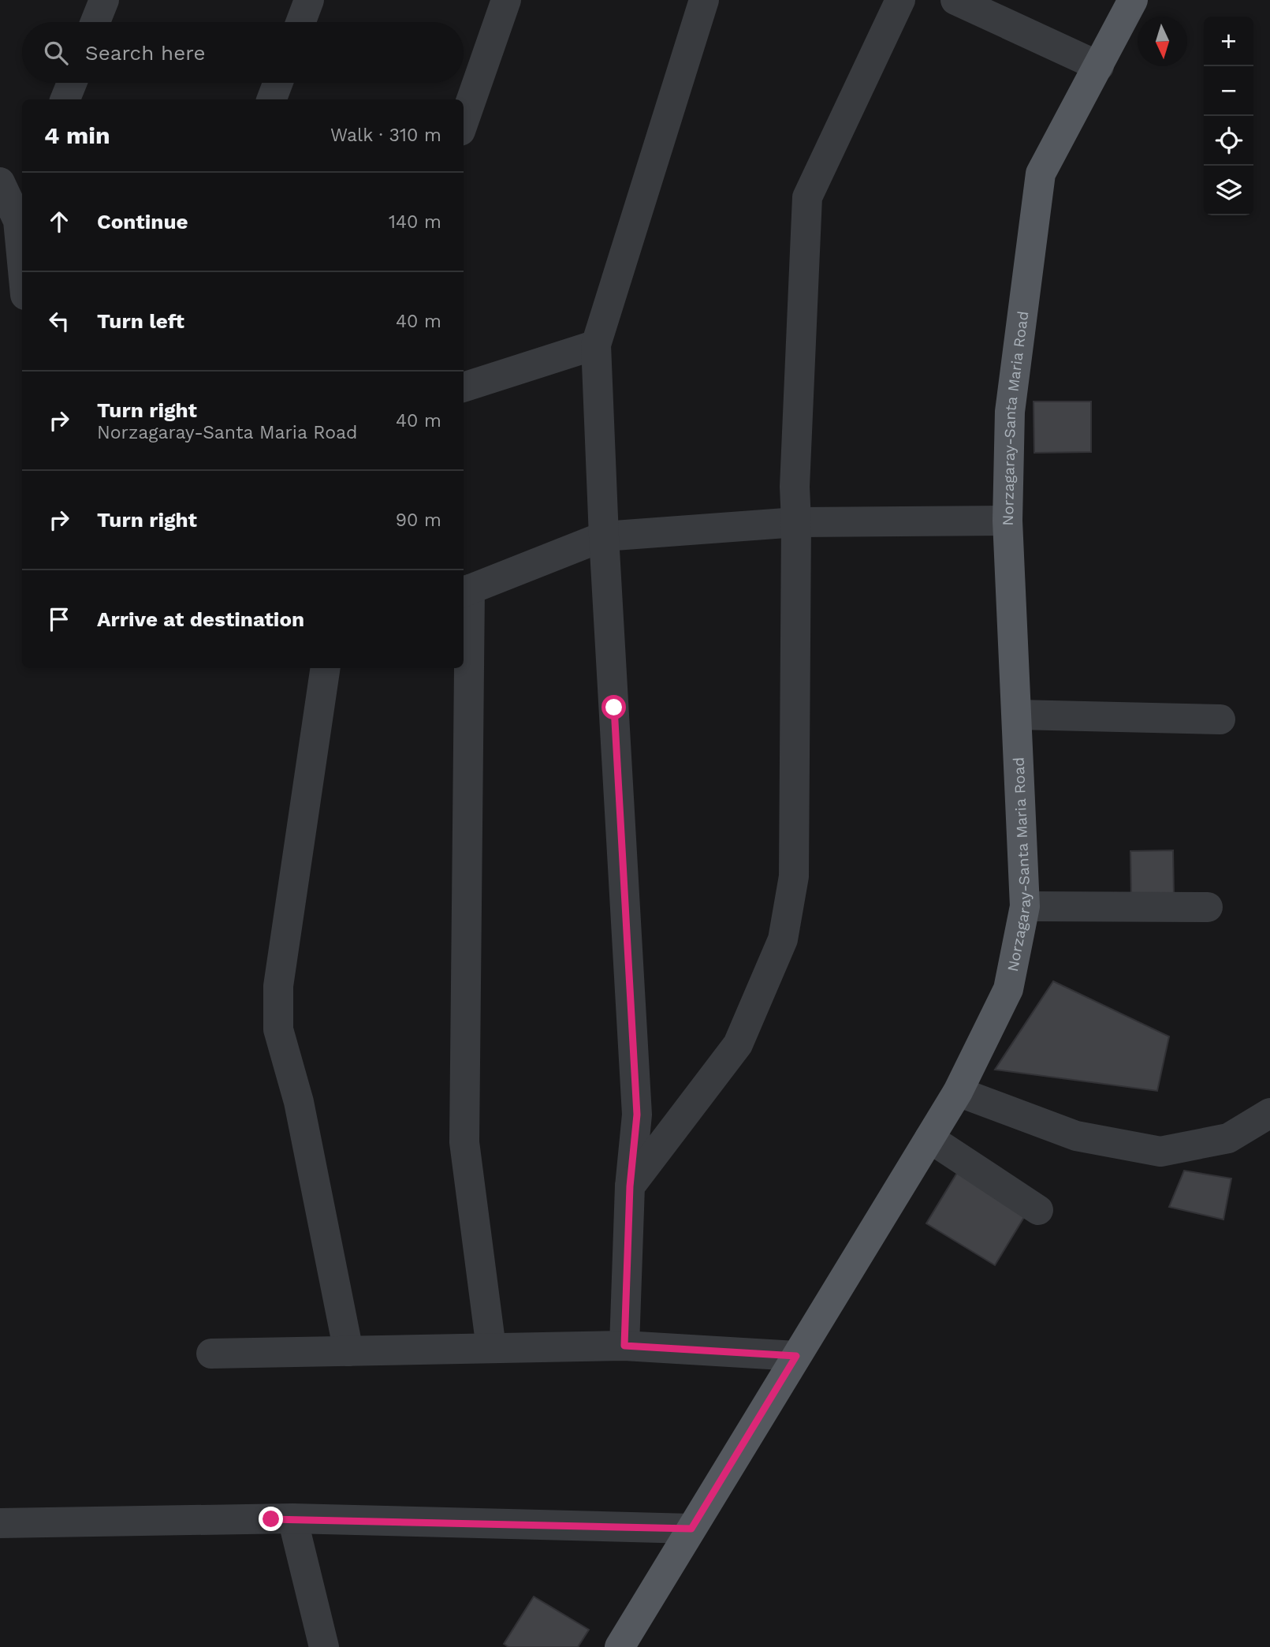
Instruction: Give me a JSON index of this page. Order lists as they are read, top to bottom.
{
  "streets": {
    "main road": ["Norzagaray-Santa Maria Road"]
  },
  "north": "bottom",
  "page": {
    "map_buttons": ["+", "−"],
    "search": "Search here",
    "heading": ["4 min", "Walk · 310 m"],
    "list": [
      ["Continue", "140 m"],
      ["Turn left", "40 m"],
      ["Turn right", "Norzagaray-Santa Maria Road", "40 m"],
      ["Turn right", "90 m"],
      "Arrive at destination"
    ]
  }
}
